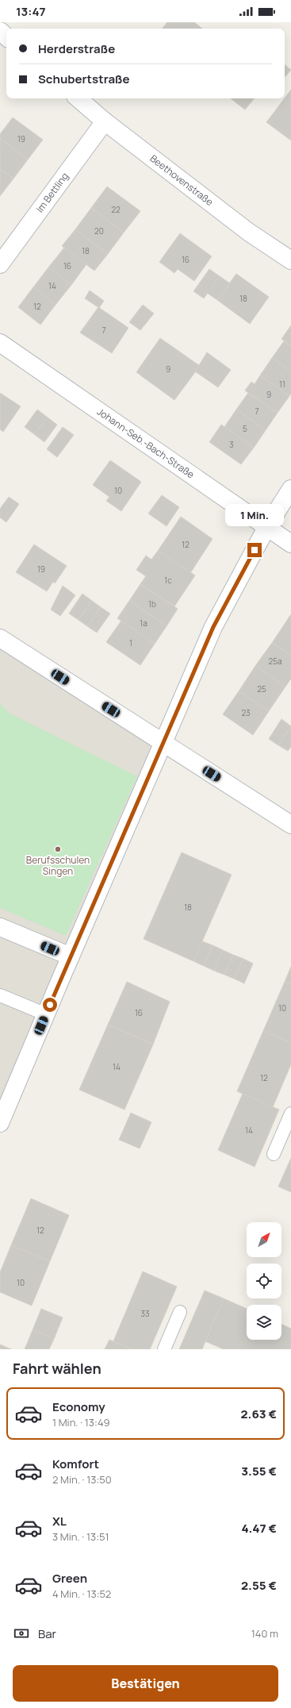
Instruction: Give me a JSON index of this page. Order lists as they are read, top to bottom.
{
  "streets": {
    "street": ["Beethovenstraße", "Im Bettling", "Johann-Seb.-Bach-Straße"]
  },
  "crossings": [
    ["Beethovenstraße", "Im Bettling"]
  ],
  "places": ["Berufsschulen Singen"],
  "house_numbers": [
    "19",
    "22",
    "20",
    "18",
    "16",
    "16",
    "14",
    "18",
    "12",
    "7",
    "9",
    "11",
    "9",
    "7",
    "5",
    "3",
    "10",
    "12",
    "19",
    "1c",
    "1b",
    "1a",
    "1",
    "25a",
    "25",
    "23",
    "18",
    "10",
    "16",
    "14",
    "12",
    "14",
    "12",
    "10",
    "33"
  ],
  "north": "top right",
  "page": {
    "status": "13:47",
    "banner": ["Herderstraße", "Schubertstraße"],
    "bubble": "1 Min.",
    "heading": "Fahrt wählen",
    "list": [
      {
        "name": "Economy",
        "note": "1 Min. · 13:49",
        "value": "2.63 €"
      },
      {
        "name": "Komfort",
        "note": "2 Min. · 13:50",
        "value": "3.55 €"
      },
      {
        "name": "XL",
        "note": "3 Min. · 13:51",
        "value": "4.47 €"
      },
      {
        "name": "Green",
        "note": "4 Min. · 13:52",
        "value": "2.55 €"
      }
    ],
    "pay": ["Bar", "140 m"],
    "buttons": "Bestätigen"
  }
}
